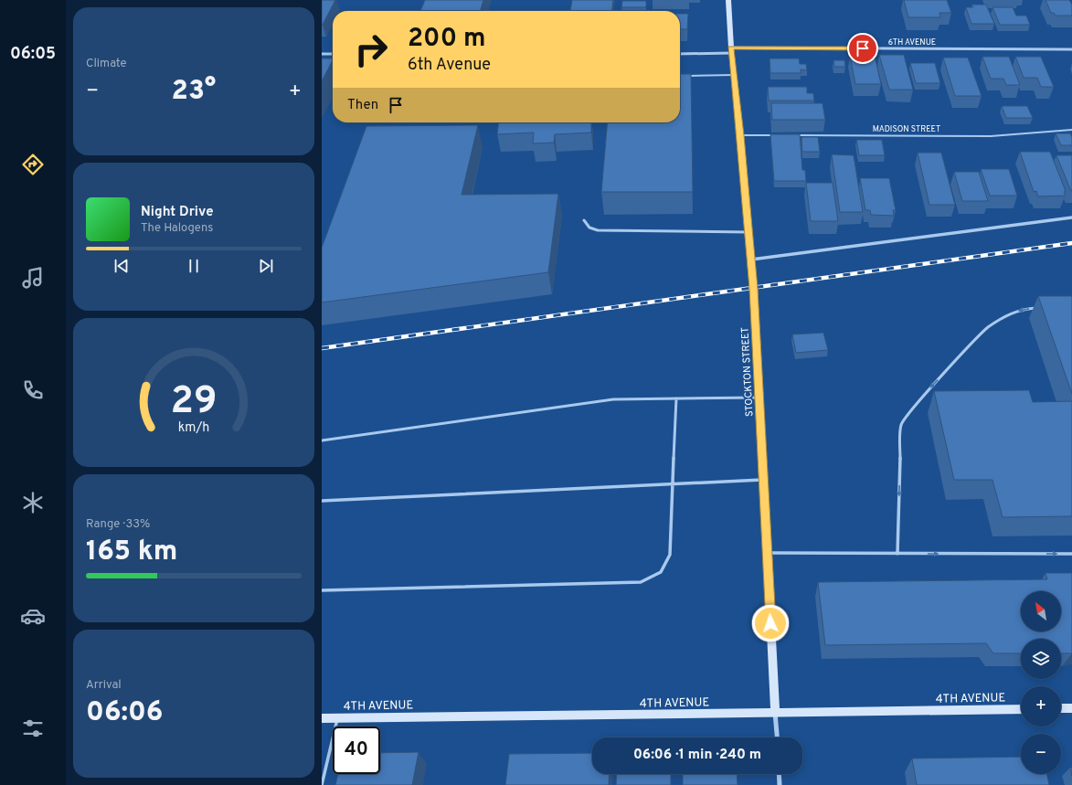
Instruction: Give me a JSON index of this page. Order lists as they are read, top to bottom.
{
  "streets": {
    "street": ["6TH AVENUE", "STOCKTON STREET", "4TH AVENUE"],
    "lane": ["MADISON STREET"]
  },
  "crossings": [
    ["6TH AVENUE", "STOCKTON STREET"],
    ["STOCKTON STREET", "4TH AVENUE"]
  ],
  "north": "top left",
  "page": {
    "tabs": "06:05",
    "tile": [
      "Climate",
      ["Range · 33%", "165 km"],
      ["Arrival", "06:06"]
    ],
    "turn": ["200 m", "6th Avenue"],
    "heat": ["−", "23°", "+"],
    "then": "Then",
    "song": ["Night Drive", "The Halogens"],
    "map_buttons": ["+", "−"],
    "limit": "40",
    "trip": "06:06 · 1 min · 240 m",
    "gauge": ["29", "km/h"]
  }
}
